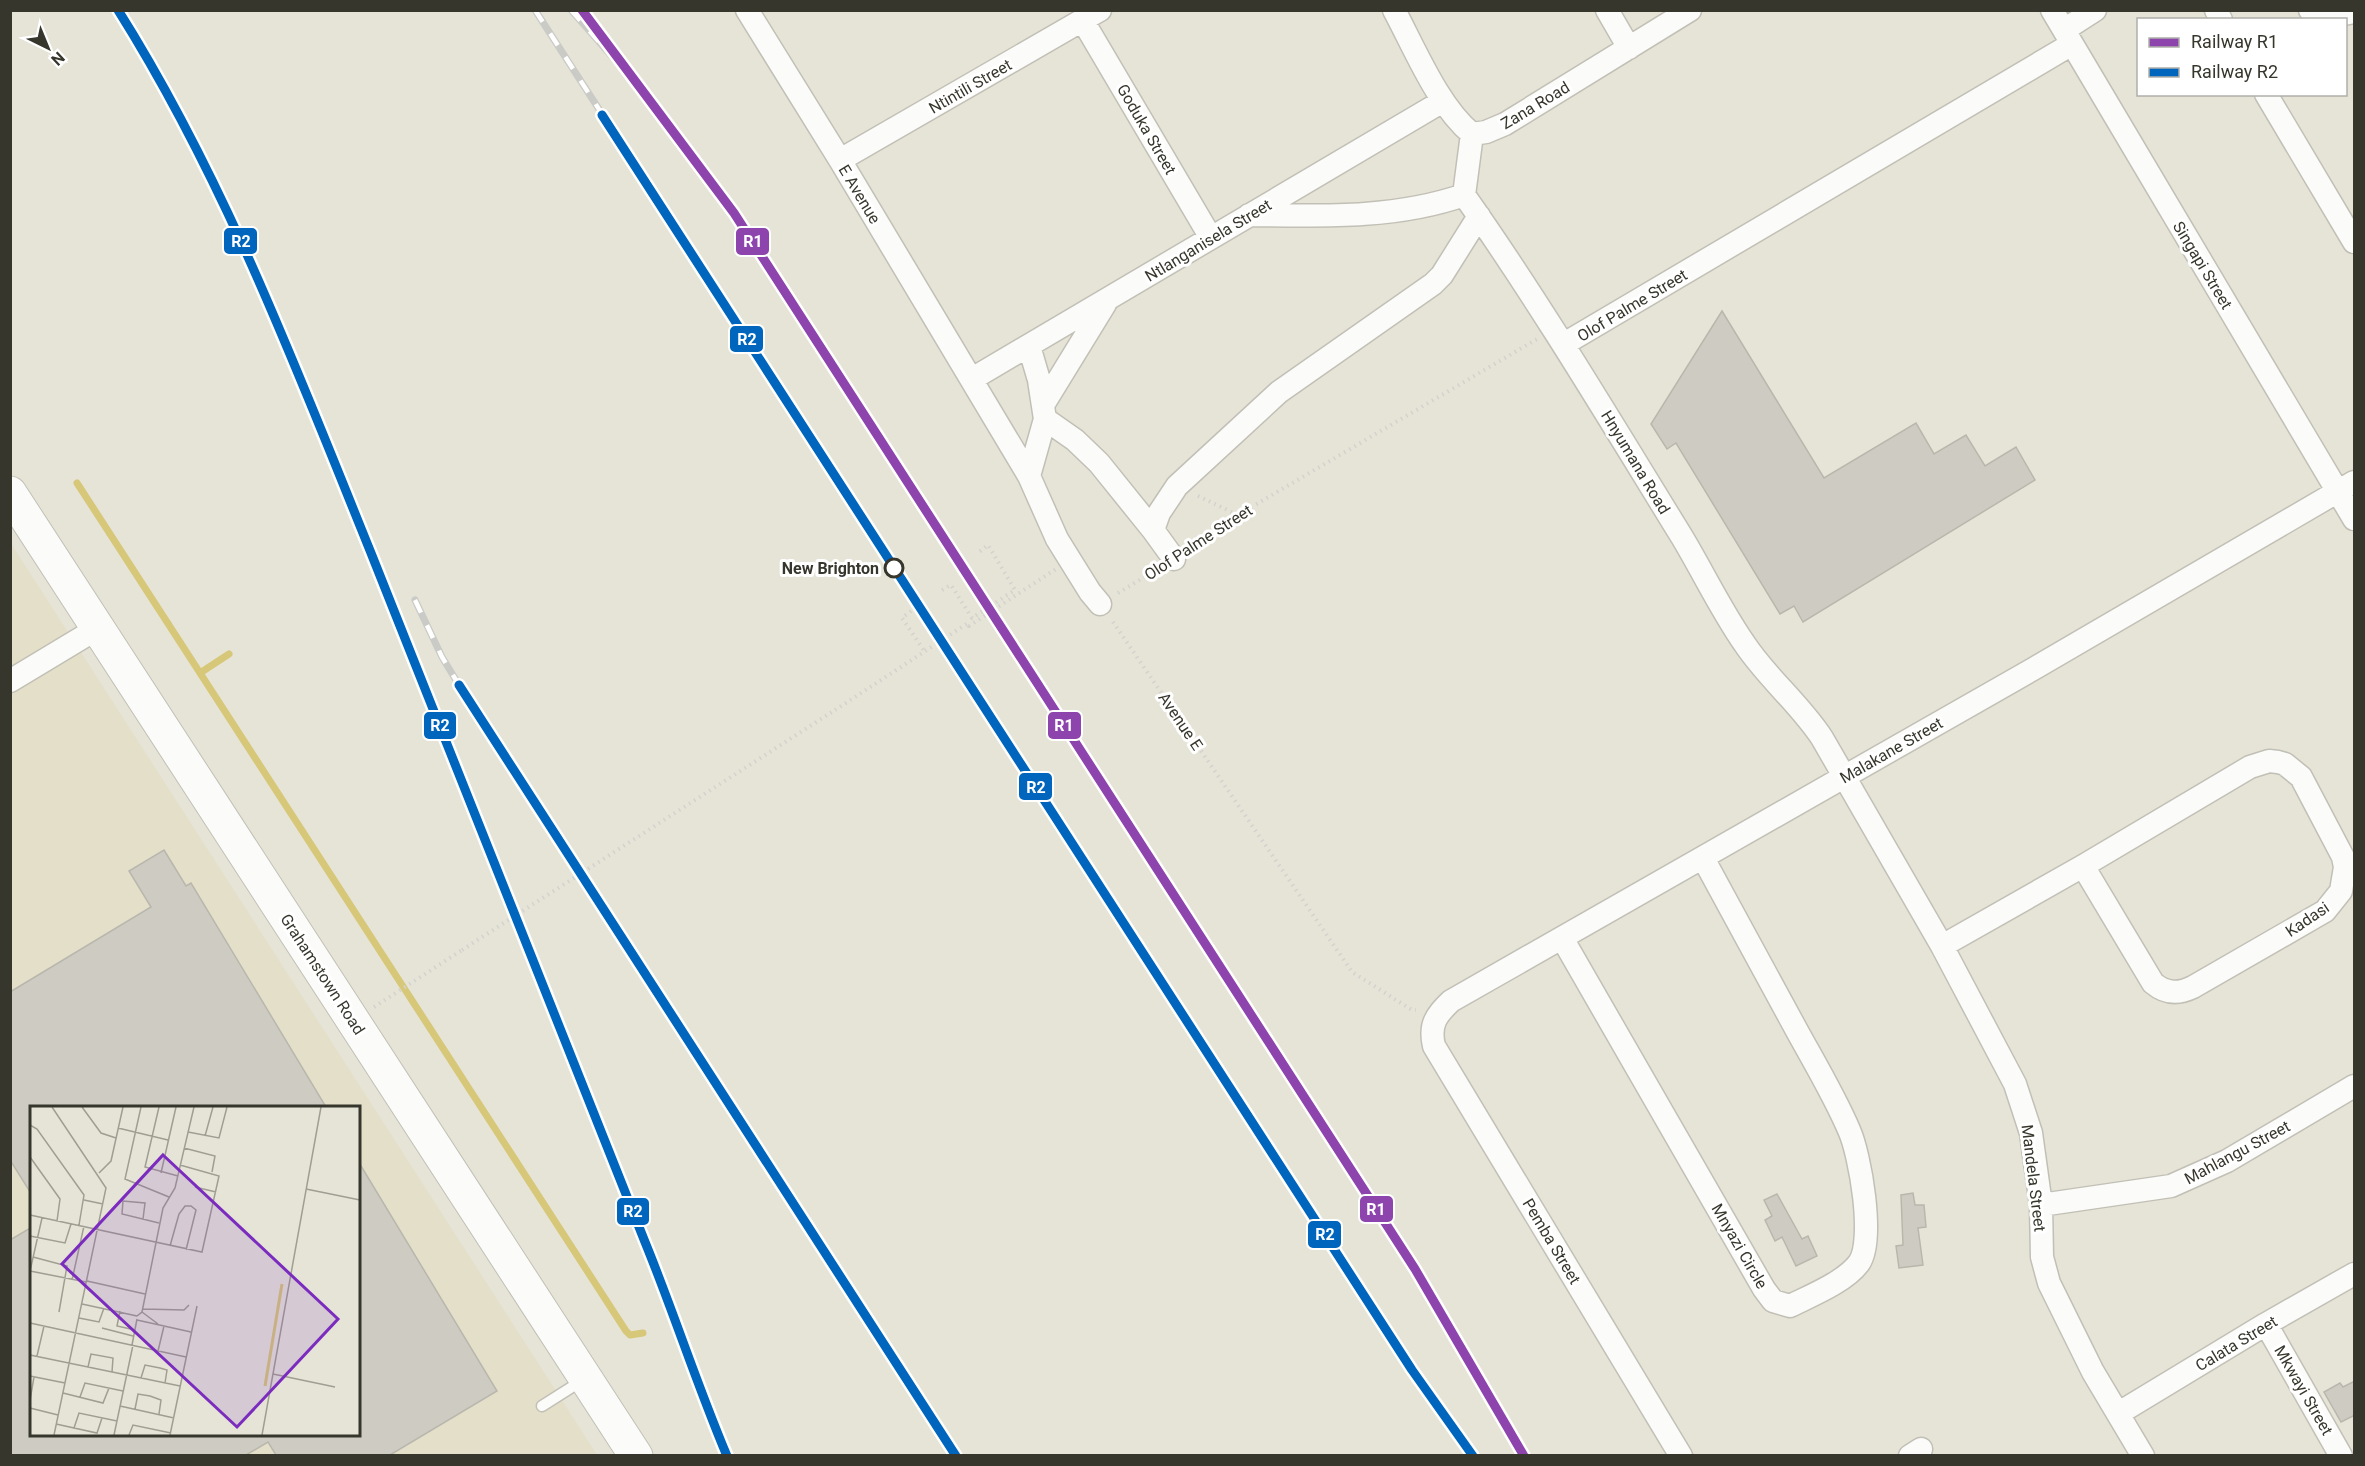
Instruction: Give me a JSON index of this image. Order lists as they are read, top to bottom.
{
  "streets": {
    "main road": ["Grahamstown Road"],
    "street": [
      "Ntintili Street",
      "Zana Road",
      "Goduka Street",
      "E Avenue",
      "Ntlanganisela Street",
      "Singapi Street",
      "Olof Palme Street",
      "Hnyumana Road",
      "Malakane Street",
      "Kadasi",
      "Mahlangu Street",
      "Mandela Street",
      "Pemba Street",
      "Mnyazi Circle",
      "Calata Street",
      "Mkwayi Street"
    ],
    "path": ["Avenue E"]
  },
  "crossings": [
    ["Ntintili Street", "Goduka Street"],
    ["Ntintili Street", "E Avenue"],
    ["Goduka Street", "Ntlanganisela Street"],
    ["E Avenue", "Ntlanganisela Street"],
    ["Singapi Street", "Olof Palme Street"],
    ["Singapi Street", "Malakane Street"],
    ["Olof Palme Street", "Hnyumana Road"],
    ["Olof Palme Street", "Avenue E"],
    ["Hnyumana Road", "Malakane Street"],
    ["Hnyumana Road", "Mandela Street"],
    ["Avenue E", "Malakane Street"],
    ["Avenue E", "Pemba Street"],
    ["Malakane Street", "Mandela Street"],
    ["Malakane Street", "Pemba Street"],
    ["Malakane Street", "Mnyazi Circle"],
    ["Kadasi", "Mandela Street"],
    ["Mahlangu Street", "Mandela Street"],
    ["Mandela Street", "Calata Street"],
    ["Calata Street", "Mkwayi Street"]
  ],
  "places": ["New Brighton"],
  "lines": ["rail line R1", "rail line R2"],
  "legend": ["Railway R1", "Railway R2"],
  "north": "bottom right"
}
